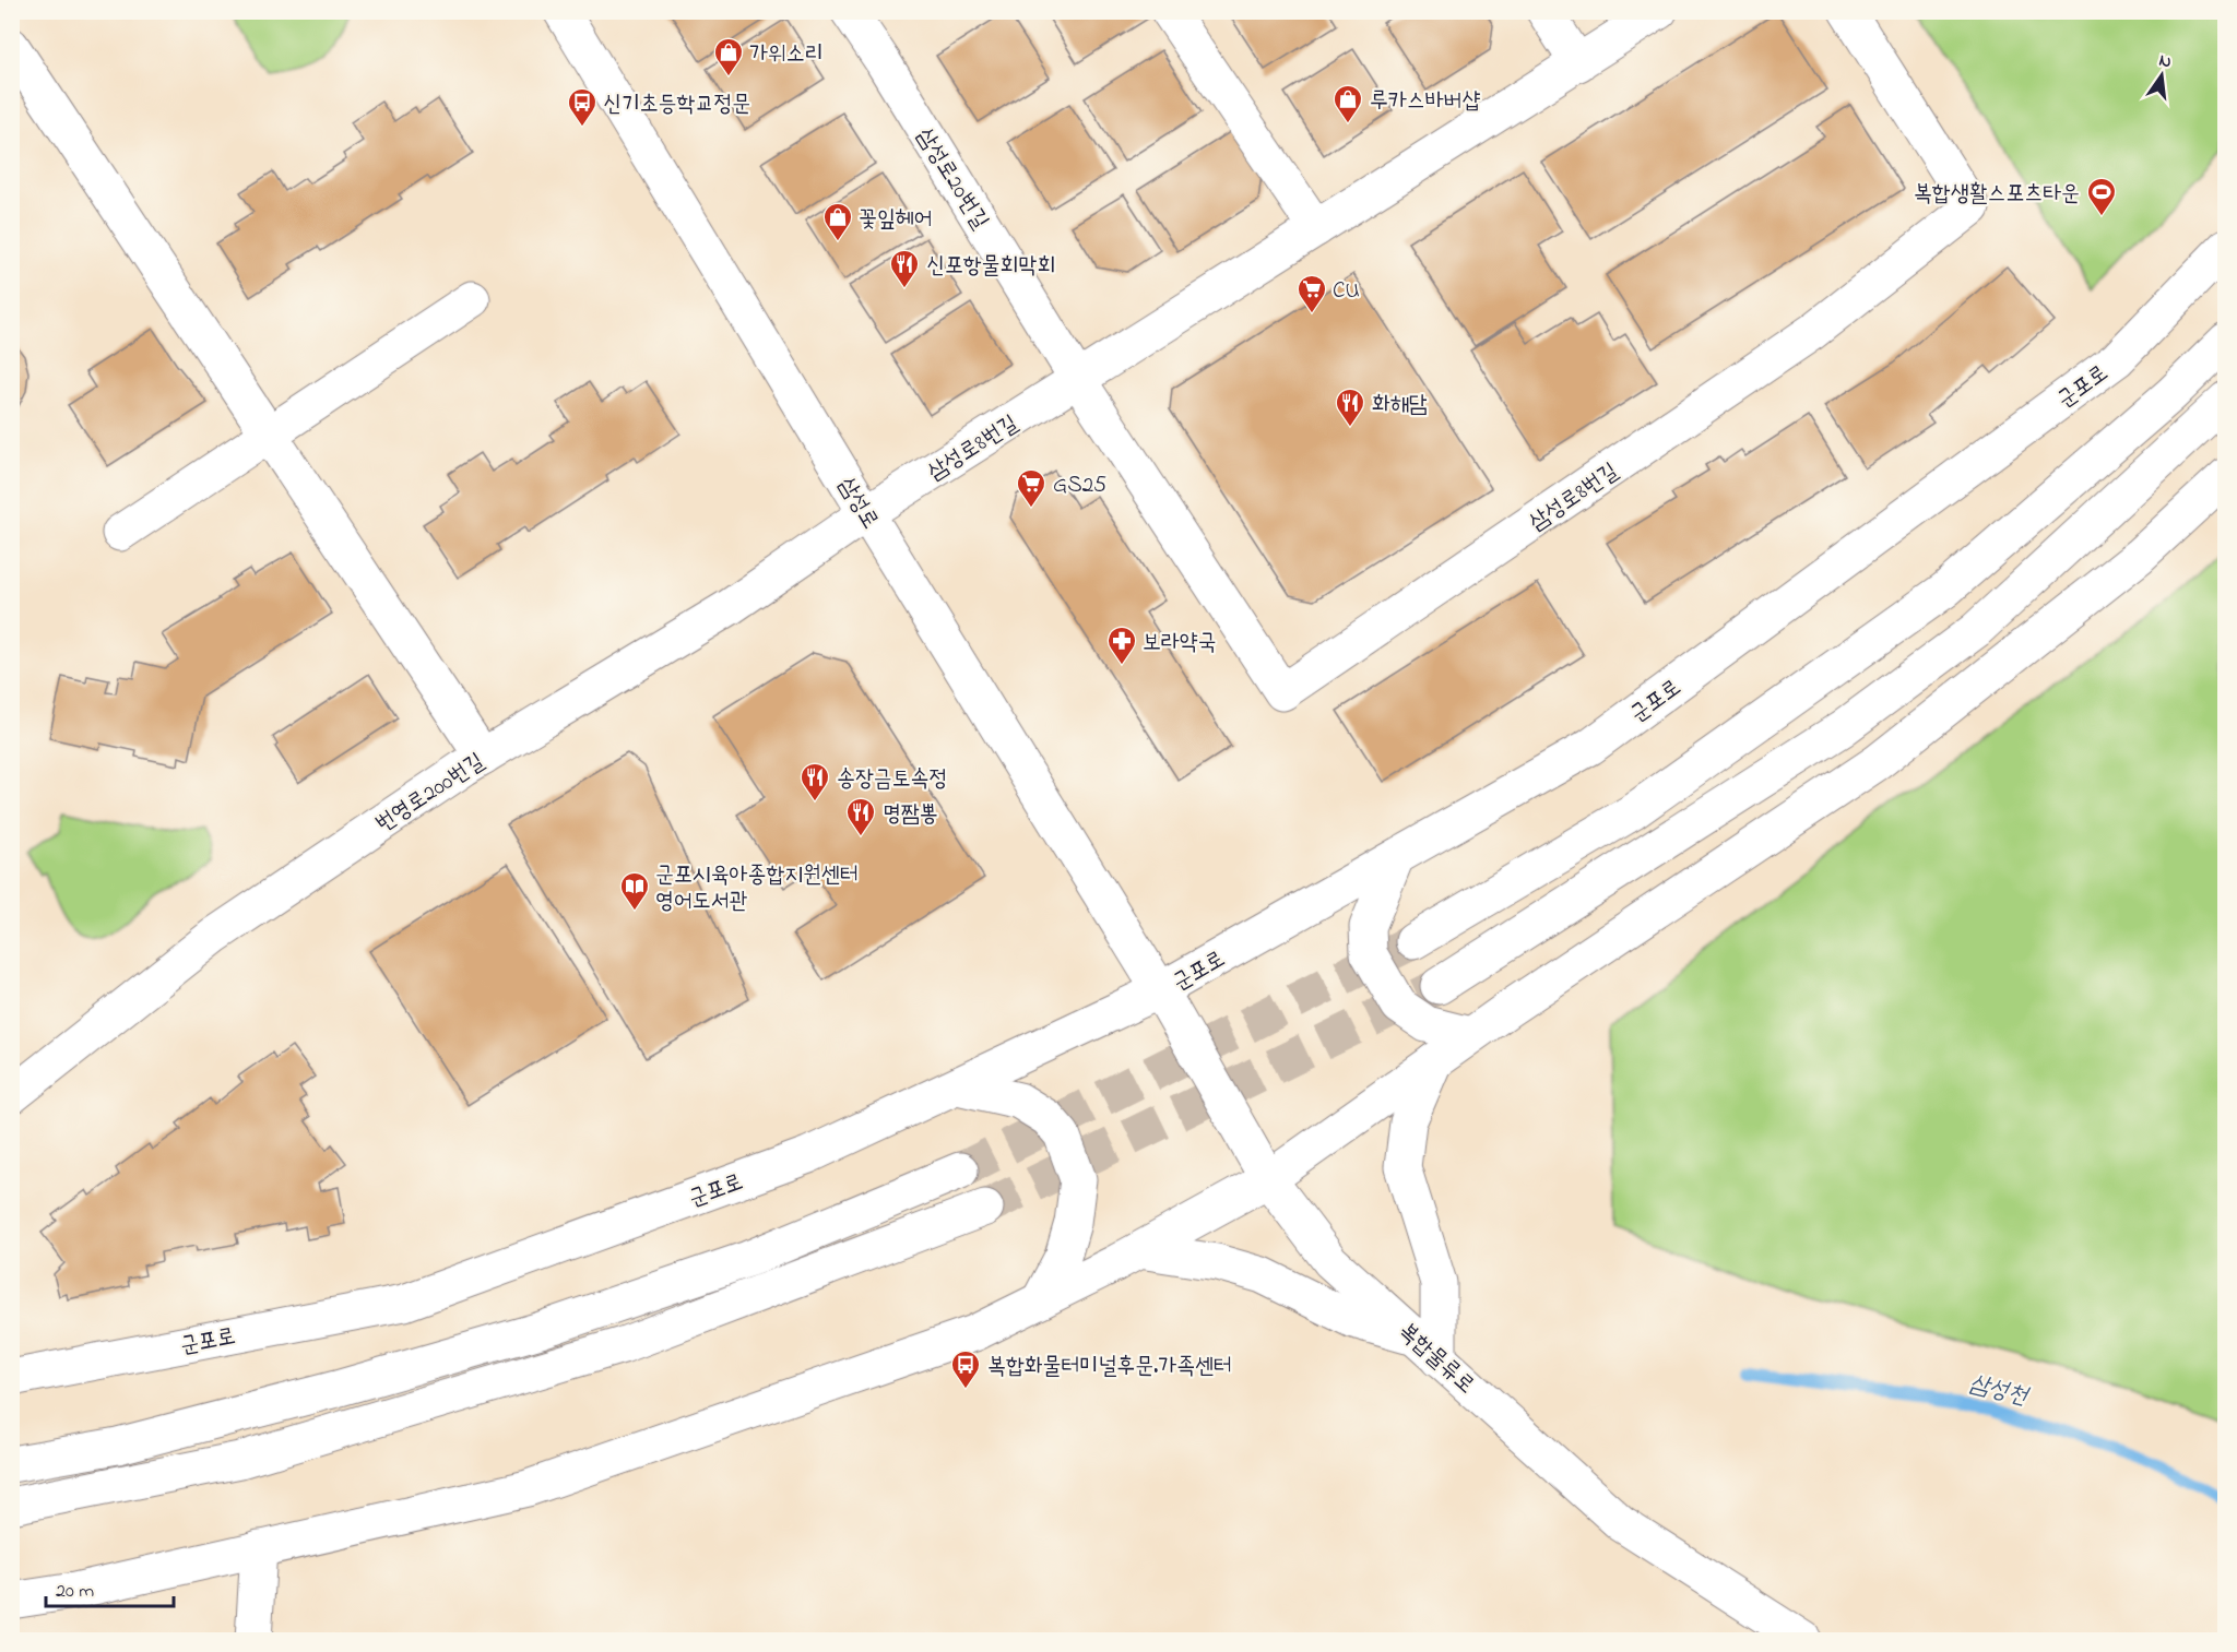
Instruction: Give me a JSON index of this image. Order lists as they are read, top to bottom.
{
  "streets": {
    "main road": [
      "삼성로20번길",
      "군포로",
      "삼성로8번길",
      "삼성로",
      "번영로200번길",
      "복합물류로"
    ]
  },
  "crossings": [
    ["삼성로20번길", "삼성로8번길"],
    ["군포로", "삼성로"],
    ["군포로", "복합물류로"],
    ["삼성로8번길", "삼성로"],
    ["삼성로8번길", "번영로200번길"],
    ["삼성로", "번영로200번길"],
    ["삼성로", "복합물류로"]
  ],
  "water": ["삼성천"],
  "places": {
    "shop": ["가위소리", "루카스바버샵", "꽃잎헤어"],
    "bus stop": ["신기초등학교정문", "복합화물터미널후문.가족센터"],
    "sports": ["복합생활스포츠타운"],
    "restaurant": [
      "신포항물회막회",
      "화해담",
      "송장금토속정",
      "명짬뽕"
    ],
    "supermarket": ["CU", "GS25"],
    "pharmacy": ["보라약국"],
    "library": ["군포시육아종합지원센터 영어도서관"]
  },
  "scale_bar": "20 m",
  "north": "top"
}
